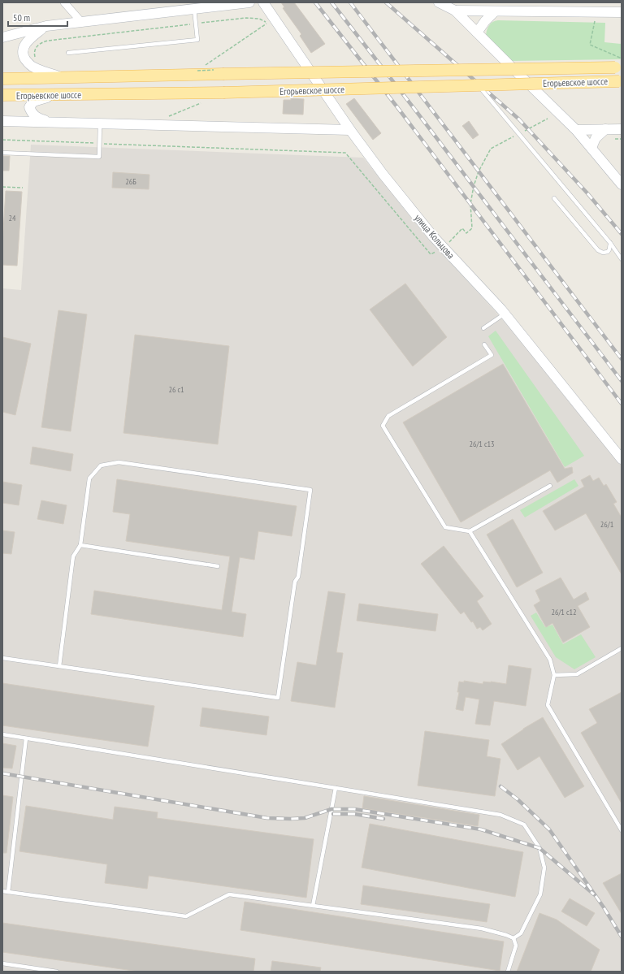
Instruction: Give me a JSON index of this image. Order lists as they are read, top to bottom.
{
  "streets": {
    "main road": ["Егорьевское шоссе"],
    "street": ["улица Кольцова"]
  },
  "house_numbers": [
    "26Б",
    "24",
    "26 с1",
    "26/1 с13",
    "26/1",
    "26/1 с12"
  ],
  "scale_bar": "50 m"
}
